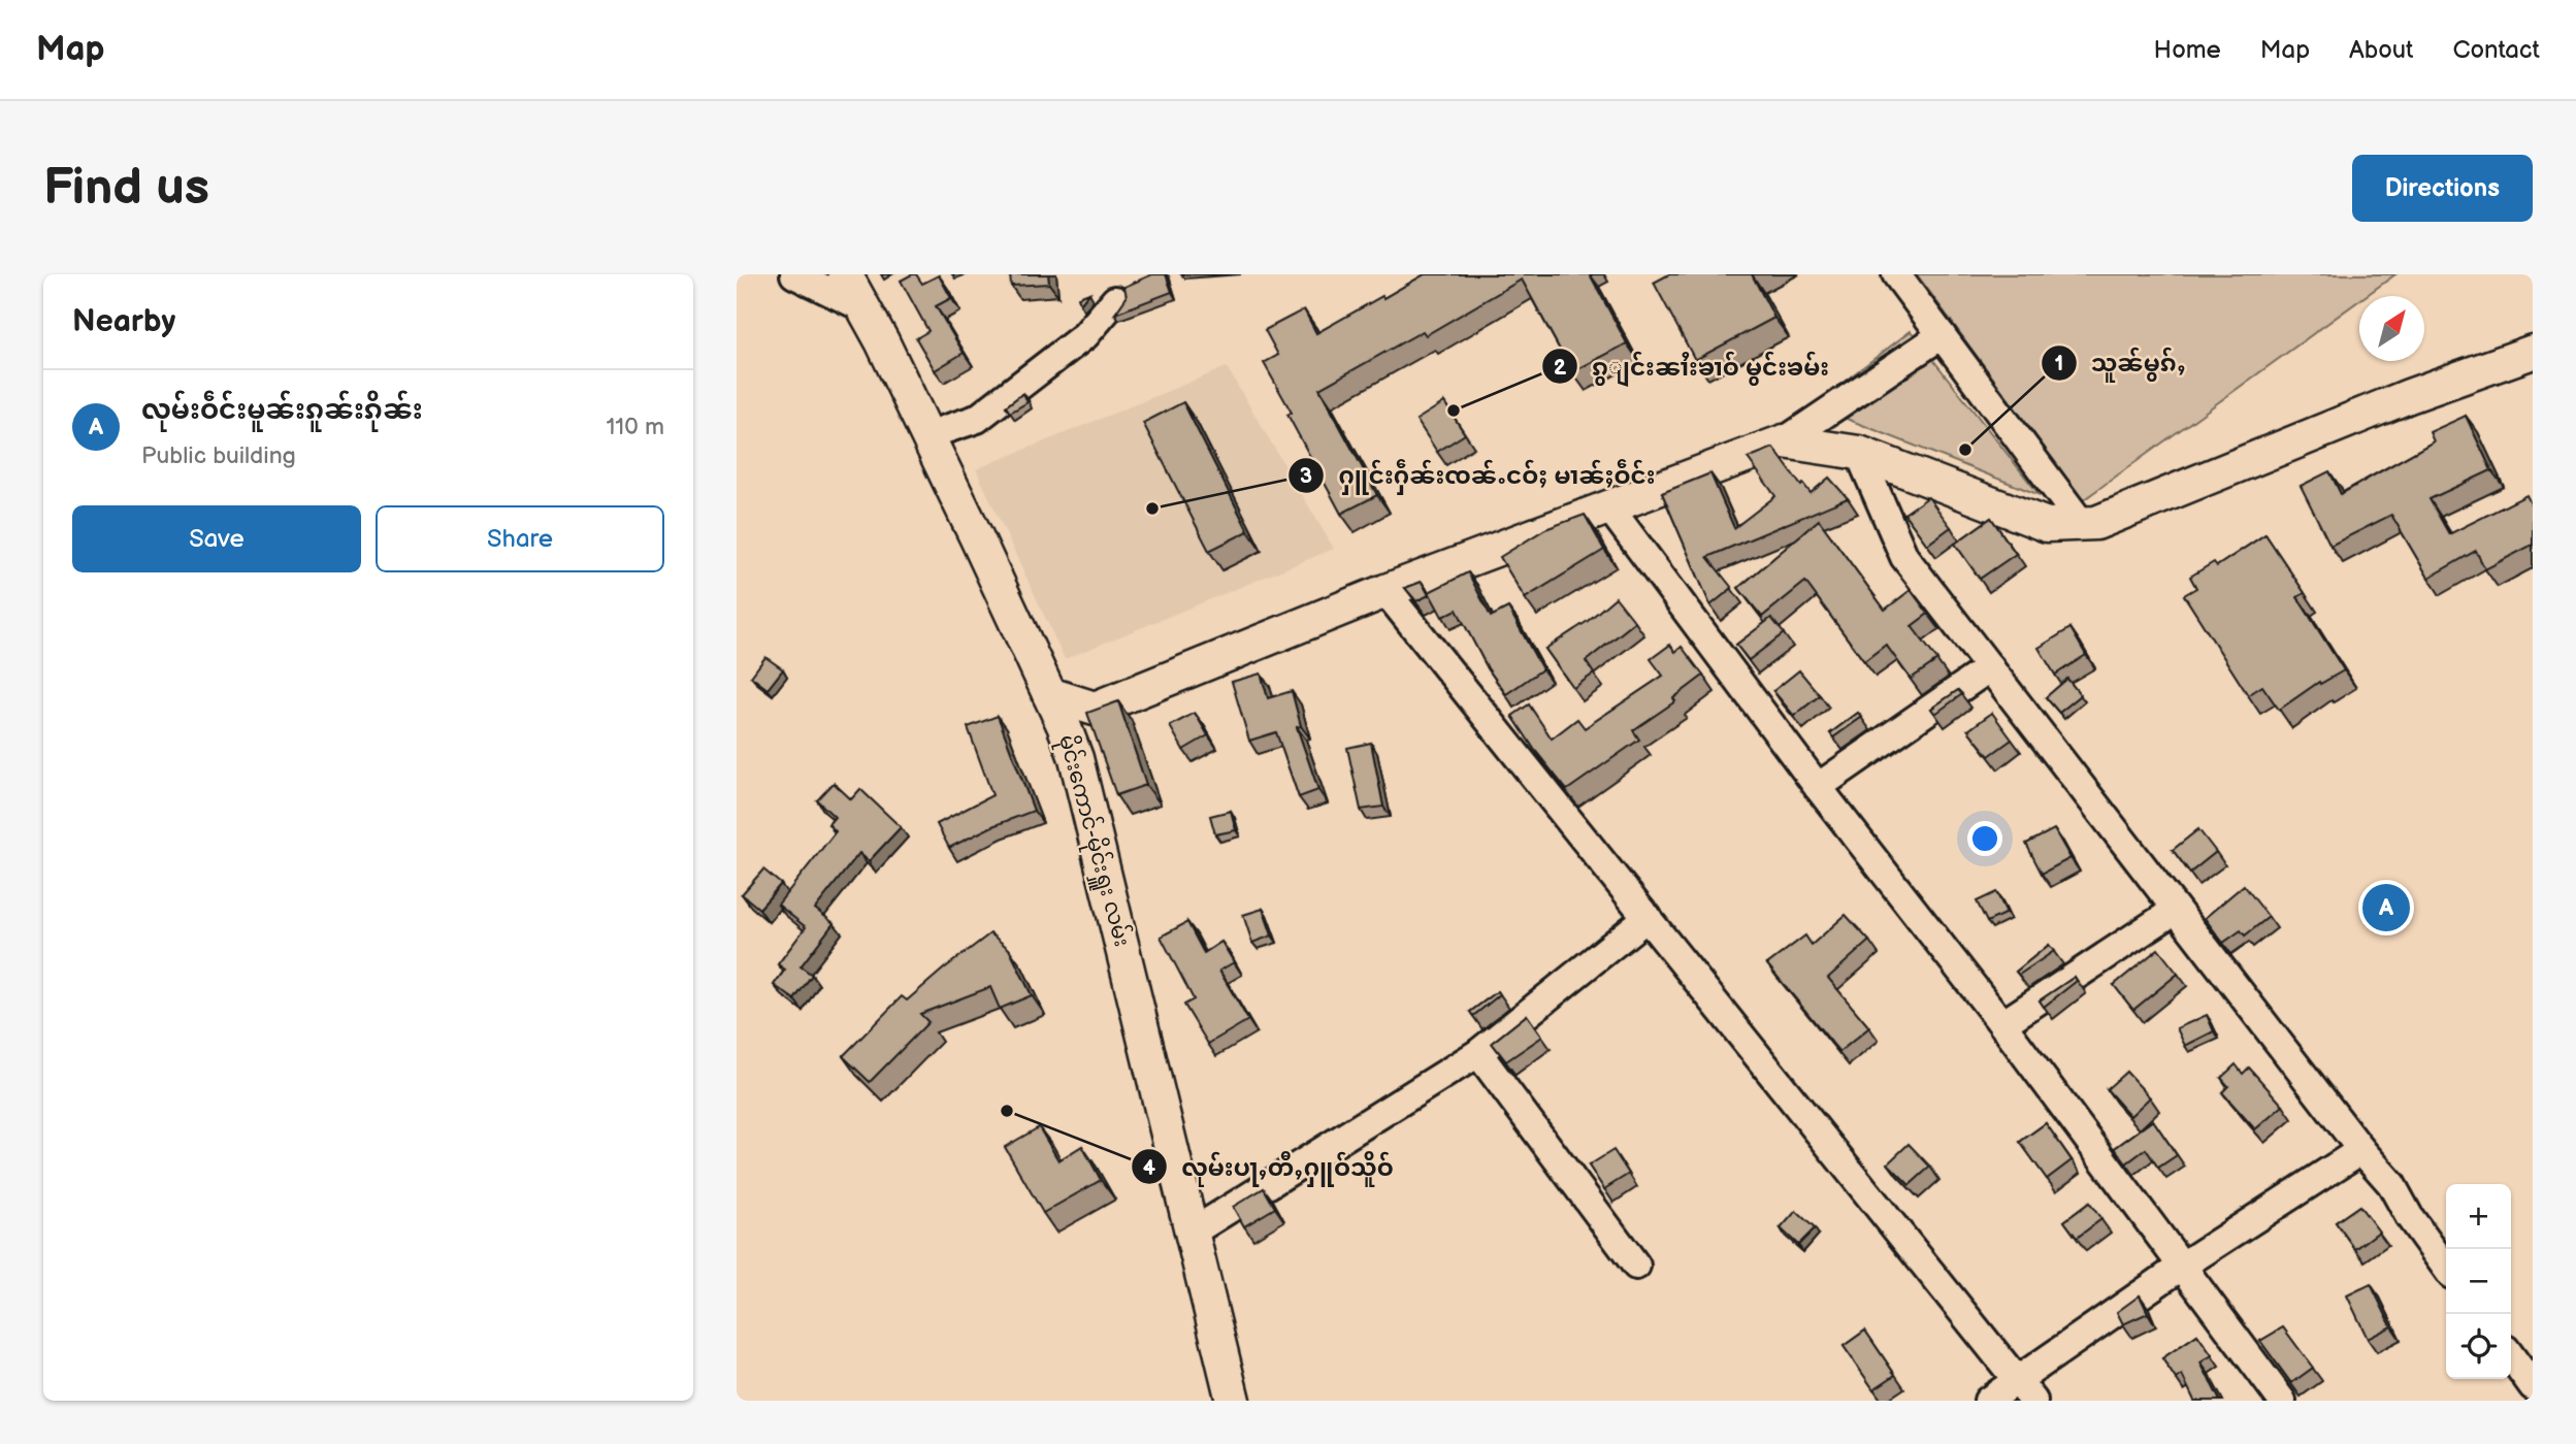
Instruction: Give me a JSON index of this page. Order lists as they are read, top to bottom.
{
  "streets": {
    "main road": ["မိုင်းကောင်-မိုင်းရှူး လမ်း"]
  },
  "places": [
    "ၵွျင်းၼၢႆးၶၢဝ် မွင်းၶမ်း",
    "သူၼ်မွၵ်ႇ",
    "ႁူင်းႁဵၼ်းၸၼ်ႉငဝ်ႈ မၢၼ်ႈဝဵင်း",
    "လုမ်းပႃႇတီႇႁူဝ်သိူဝ်"
  ],
  "north": "top right",
  "page": {
    "header": "Map",
    "nav": [
      "Home",
      "Map",
      "About",
      "Contact"
    ],
    "buttons": [
      "Directions",
      ["Save", "Share"]
    ],
    "title": "Find us",
    "heading": "Nearby",
    "list": [
      {
        "mark": "A",
        "name": "လုမ်းဝဵင်းမူၼ်းၵူၼ်းၵိုၼ်း",
        "note": "Public building",
        "value": "110 m"
      }
    ],
    "pins": "A",
    "map_buttons": ["+", "−"]
  }
}
